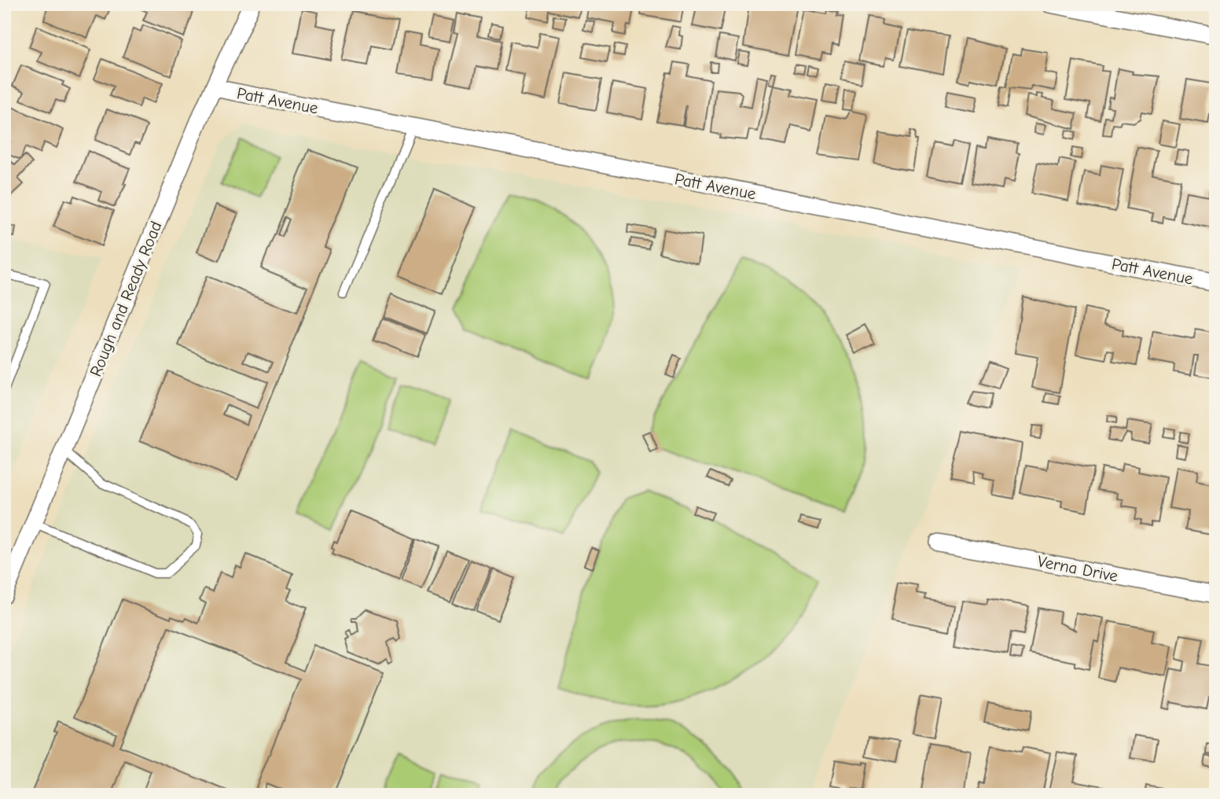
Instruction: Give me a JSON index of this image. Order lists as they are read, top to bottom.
{
  "streets": {
    "street": ["Patt Avenue", "Rough and Ready Road", "Verna Drive"]
  },
  "crossings": [
    ["Patt Avenue", "Rough and Ready Road"]
  ]
}
